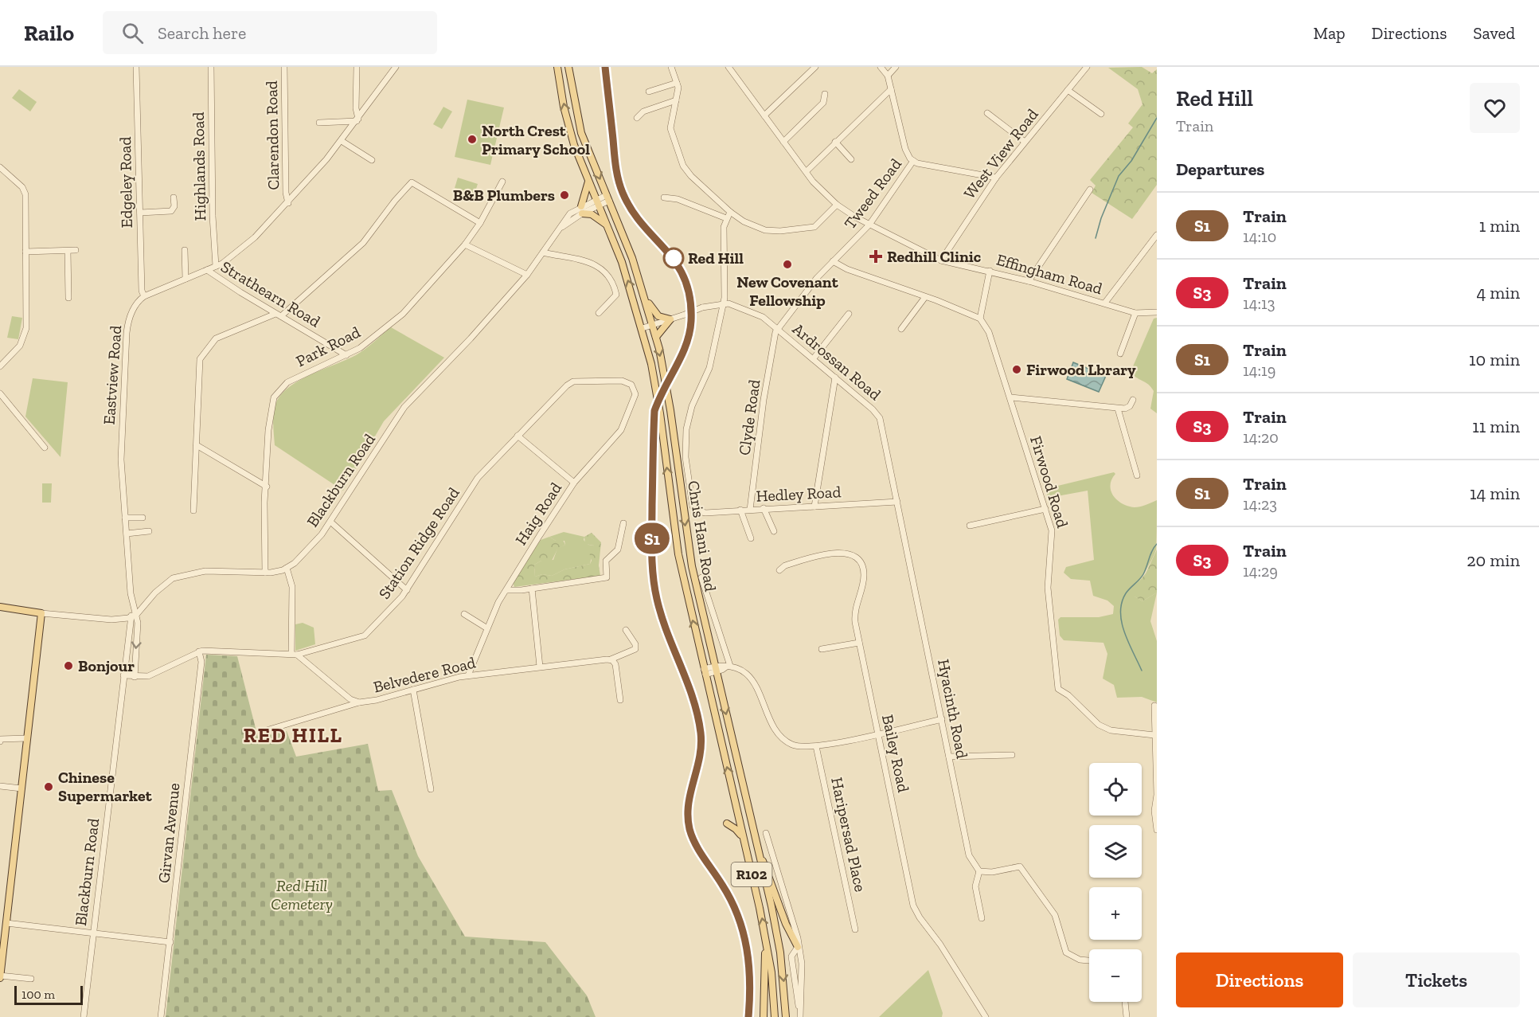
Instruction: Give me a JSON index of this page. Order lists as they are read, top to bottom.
{
  "streets": {
    "main road": ["Chris Hani Road", "R102"],
    "street": [
      "Clarendon Road",
      "West View Road",
      "Highlands Road",
      "Edgeley Road",
      "Tweed Road",
      "Effingham Road",
      "Strathearn Road",
      "Park Road",
      "Ardrossan Road",
      "Eastview Road",
      "Clyde Road",
      "Blackburn Road",
      "Firwood Road",
      "Hedley Road",
      "Haig Road",
      "Station Ridge Road",
      "Belvedere Road",
      "Hyacinth Road",
      "Bailey Road",
      "Girvan Avenue",
      "Haripersad Place"
    ]
  },
  "crossings": [
    ["West View Road", "Effingham Road"],
    ["Edgeley Road", "Eastview Road"],
    ["Tweed Road", "Effingham Road"],
    ["Tweed Road", "Ardrossan Road"],
    ["Tweed Road", "Clyde Road"],
    ["Strathearn Road", "Park Road"],
    ["Park Road", "Blackburn Road"],
    ["Ardrossan Road", "Clyde Road"],
    ["Ardrossan Road", "Hedley Road"],
    ["Ardrossan Road", "Chris Hani Road"],
    ["Ardrossan Road", "Hyacinth Road"],
    ["Eastview Road", "Blackburn Road"],
    ["Clyde Road", "Hedley Road"],
    ["Blackburn Road", "Chris Hani Road"],
    ["Blackburn Road", "Station Ridge Road"],
    ["Hedley Road", "Hyacinth Road"],
    ["Haig Road", "Station Ridge Road"],
    ["Haig Road", "Belvedere Road"],
    ["Station Ridge Road", "Girvan Avenue"]
  ],
  "districts": ["RED HILL"],
  "parks": ["Red Hill Cemetery"],
  "places": {
    "other": [
      "North Crest Primary School",
      "B&B Plumbers",
      "Red Hill",
      "New Covenant Fellowship",
      "Firwood Lbrary",
      "Bonjour",
      "Chinese Supermarket"
    ],
    "health": ["Redhill Clinic"]
  },
  "scale_bar": "100 m",
  "page": {
    "header": "Railo",
    "search": "Search here",
    "nav": ["Map", "Directions", "Saved"],
    "on_map": "S1",
    "heading": [
      ["Red Hill", "Train"],
      "Departures"
    ],
    "list": [
      {
        "mark": "S1",
        "name": "Train",
        "note": "14:10",
        "value": "1 min"
      },
      {
        "mark": "S3",
        "name": "Train",
        "note": "14:13",
        "value": "4 min"
      },
      {
        "mark": "S1",
        "name": "Train",
        "note": "14:19",
        "value": "10 min"
      },
      {
        "mark": "S3",
        "name": "Train",
        "note": "14:20",
        "value": "11 min"
      },
      {
        "mark": "S1",
        "name": "Train",
        "note": "14:23",
        "value": "14 min"
      },
      {
        "mark": "S3",
        "name": "Train",
        "note": "14:29",
        "value": "20 min"
      }
    ],
    "map_buttons": ["+", "−"],
    "buttons": ["Directions", "Tickets"],
    "scale": "100 m"
  }
}
